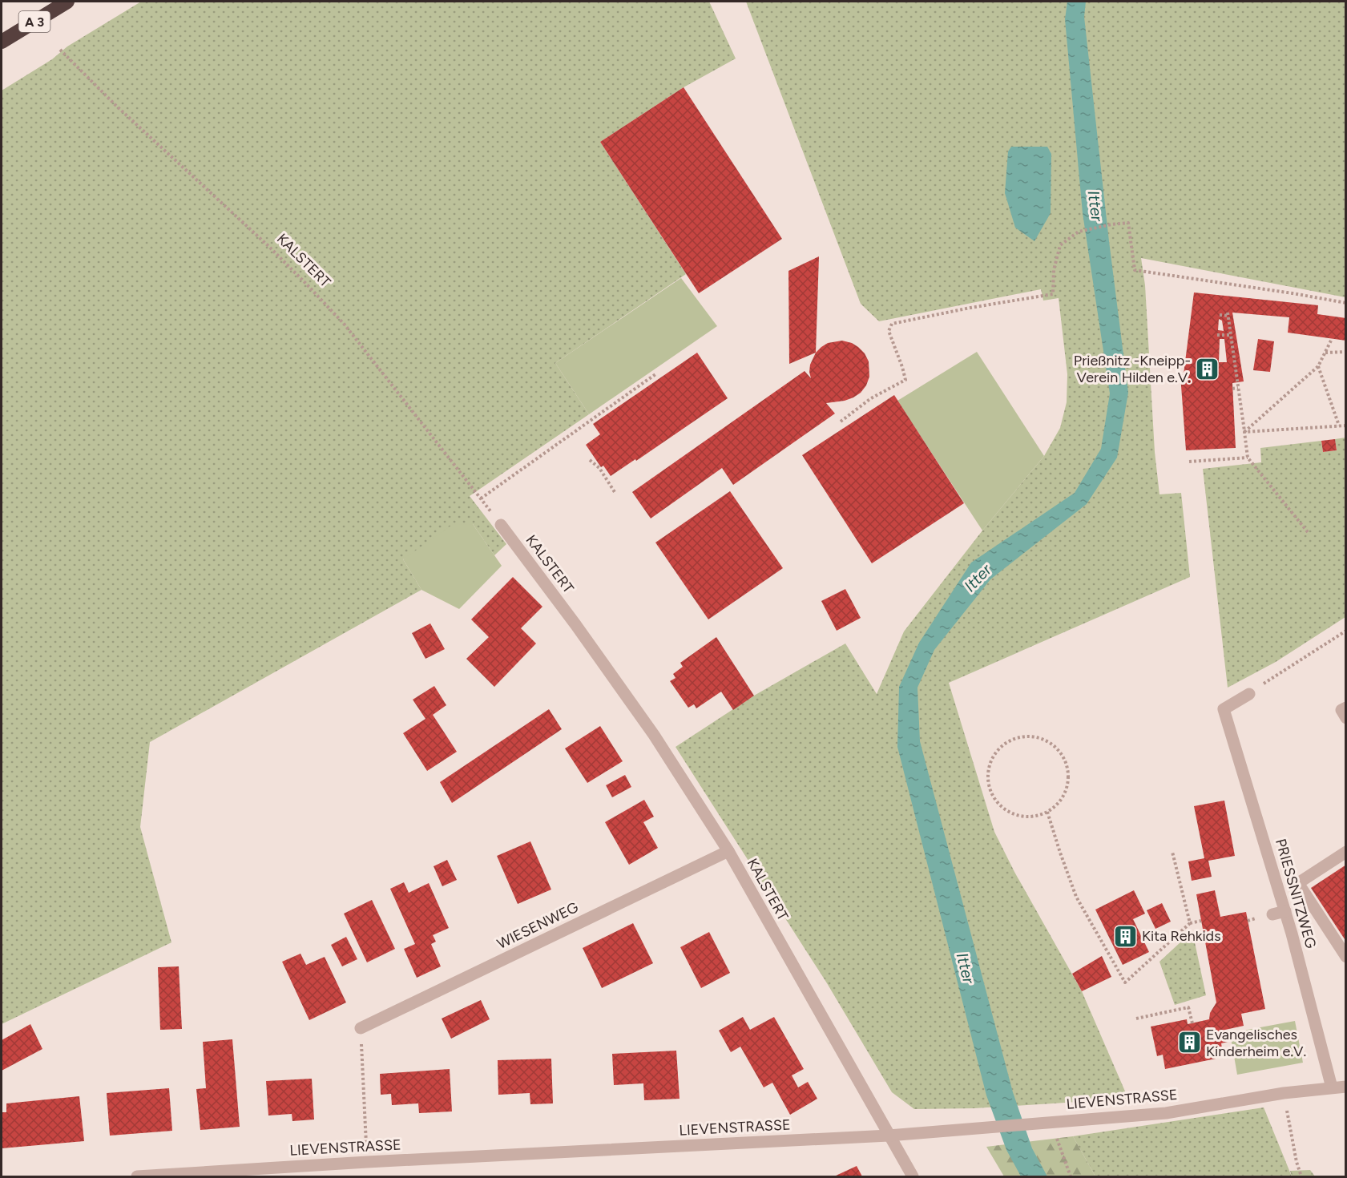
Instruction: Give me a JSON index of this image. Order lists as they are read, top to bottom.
{
  "streets": {
    "highway": ["A 3"],
    "street": [
      "KALSTERT",
      "PRIESSNITZWEG",
      "WIESENWEG",
      "LIEVENSTRASSE"
    ]
  },
  "crossings": [
    ["KALSTERT", "WIESENWEG"],
    ["KALSTERT", "LIEVENSTRASSE"],
    ["PRIESSNITZWEG", "LIEVENSTRASSE"]
  ],
  "water": ["Itter"],
  "places": {
    "building": ["Prießnitz -Kneipp- Verein Hilden e.V.", "Kita Rehkids", "Evangelisches Kinderheim e.V."]
  }
}
